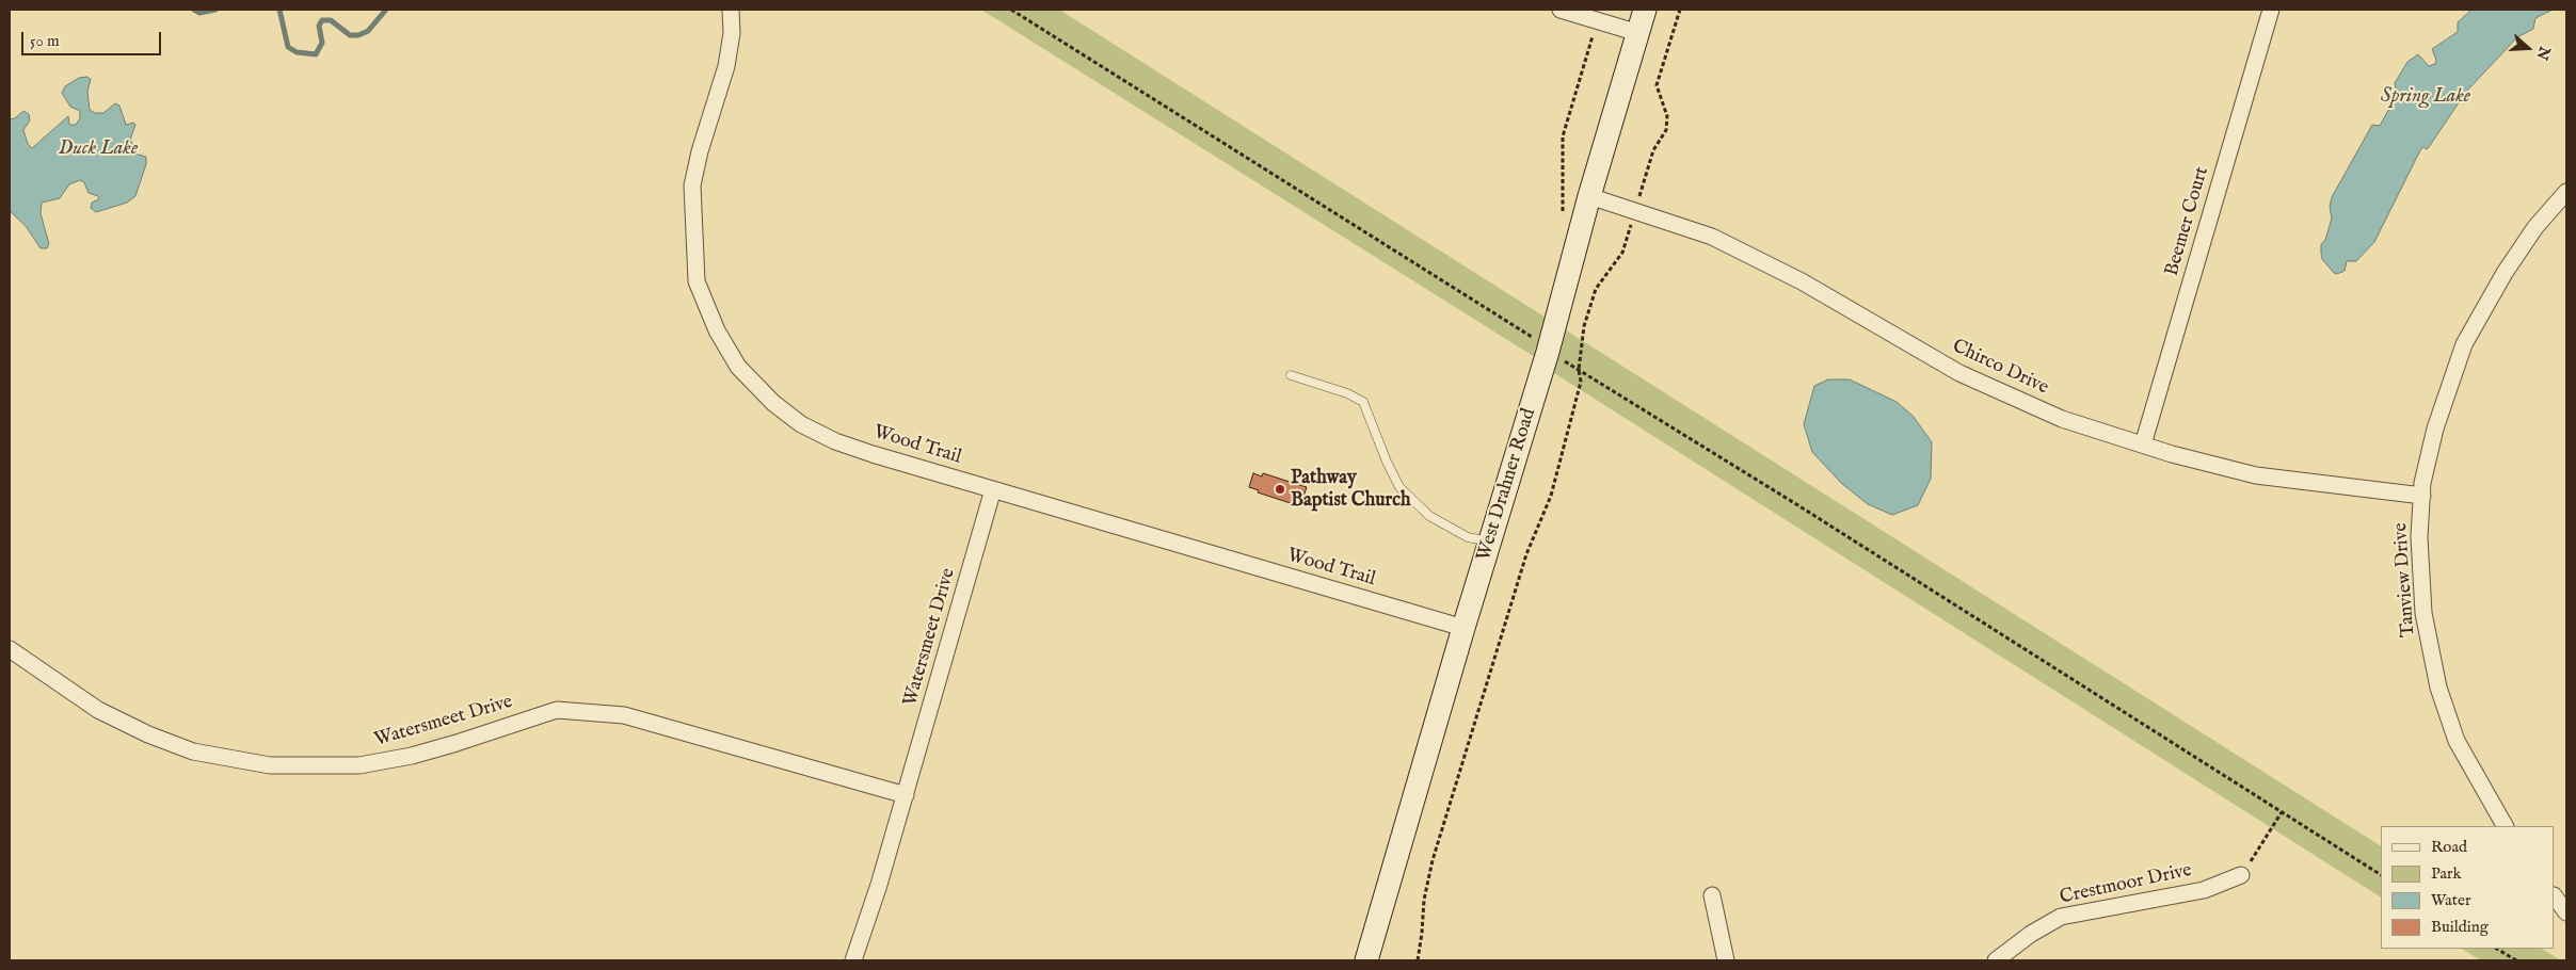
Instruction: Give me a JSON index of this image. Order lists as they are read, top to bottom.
{
  "streets": {
    "street": [
      "Beemer Court",
      "Chirco Drive",
      "Wood Trail",
      "West Drahner Road",
      "Tanview Drive",
      "Watersmeet Drive",
      "Crestmoor Drive"
    ]
  },
  "crossings": [
    ["Beemer Court", "Chirco Drive"],
    ["Chirco Drive", "West Drahner Road"],
    ["Chirco Drive", "Tanview Drive"],
    ["Wood Trail", "West Drahner Road"],
    ["Wood Trail", "Watersmeet Drive"]
  ],
  "water": ["Spring Lake", "Duck Lake"],
  "places": ["Pathway Baptist Church"],
  "legend": [
    "Road",
    "Park",
    "Water",
    "Building"
  ],
  "scale_bar": "50 m",
  "north": "right"
}
